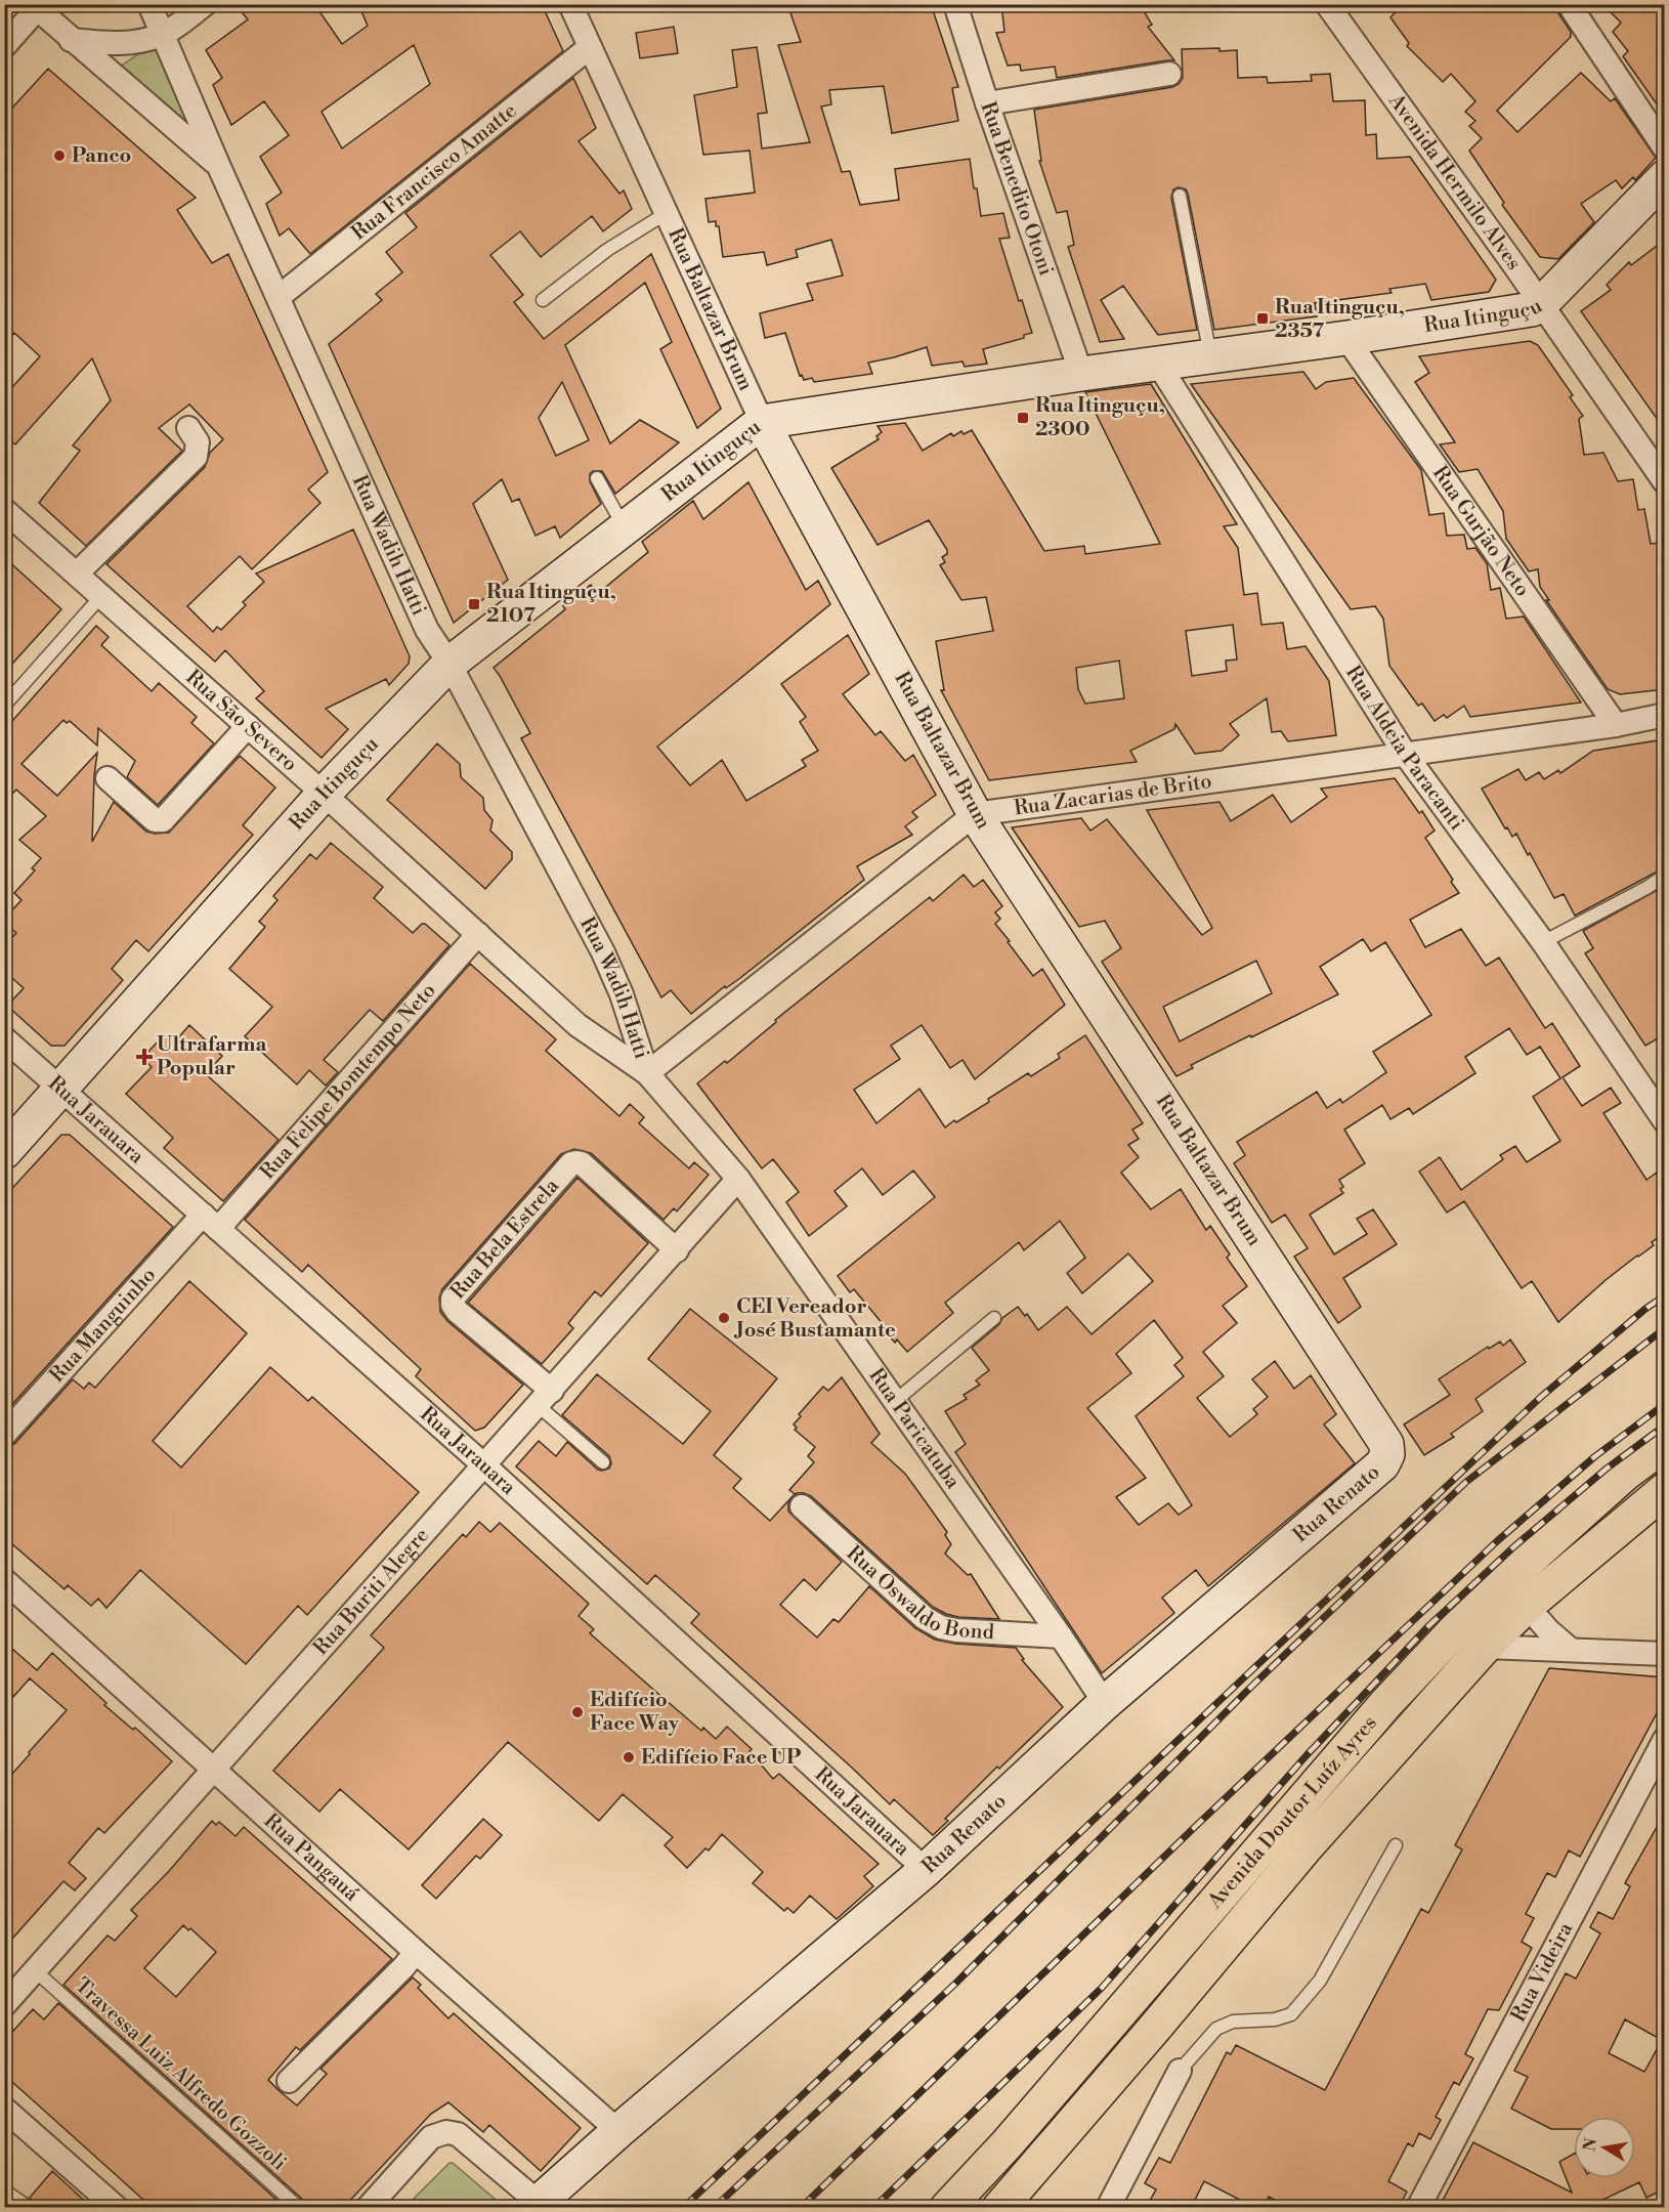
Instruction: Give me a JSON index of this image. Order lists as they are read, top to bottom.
{
  "streets": {
    "highway": ["Avenida Doutor Luíz Ayres"],
    "street": [
      "Rua Francisco Amatte",
      "Avenida Hermilo Alves",
      "Rua Benedito Otoni",
      "Rua Baltazar Brum",
      "Rua Itinguçu",
      "Rua Gurjão Neto",
      "Rua Wadih Hatti",
      "Rua São Severo",
      "Rua Aldeia Paracanti",
      "Rua Zacarias de Brito",
      "Rua Felipe Bomtempo Neto",
      "Rua Jarauara",
      "Rua Bela Estrela",
      "Rua Manguinho",
      "Rua Paricatuba",
      "Rua Renato",
      "Rua Oswaldo Bond",
      "Rua Buriti Alegre",
      "Rua Pangauá",
      "Rua Videira"
    ],
    "lane": ["Travessa Luiz Alfredo Gozzoli"]
  },
  "crossings": [
    ["Rua Francisco Amatte", "Rua Baltazar Brum"],
    ["Rua Francisco Amatte", "Rua Wadih Hatti"],
    ["Avenida Hermilo Alves", "Rua Itinguçu"],
    ["Rua Benedito Otoni", "Rua Itinguçu"],
    ["Rua Baltazar Brum", "Rua Itinguçu"],
    ["Rua Baltazar Brum", "Rua Zacarias de Brito"],
    ["Rua Baltazar Brum", "Rua Renato"],
    ["Rua Itinguçu", "Rua Gurjão Neto"],
    ["Rua Itinguçu", "Rua Wadih Hatti"],
    ["Rua Itinguçu", "Rua São Severo"],
    ["Rua Itinguçu", "Rua Aldeia Paracanti"],
    ["Rua Itinguçu", "Rua Jarauara"],
    ["Rua Gurjão Neto", "Rua Zacarias de Brito"],
    ["Rua Wadih Hatti", "Rua São Severo"],
    ["Rua Wadih Hatti", "Rua Paricatuba"],
    ["Rua São Severo", "Rua Felipe Bomtempo Neto"],
    ["Rua São Severo", "Rua Paricatuba"],
    ["Rua Aldeia Paracanti", "Rua Zacarias de Brito"],
    ["Rua Felipe Bomtempo Neto", "Rua Jarauara"],
    ["Rua Felipe Bomtempo Neto", "Rua Manguinho"],
    ["Rua Jarauara", "Rua Manguinho"],
    ["Rua Jarauara", "Rua Renato"],
    ["Rua Jarauara", "Rua Buriti Alegre"],
    ["Rua Bela Estrela", "Rua Buriti Alegre"],
    ["Rua Paricatuba", "Rua Renato"],
    ["Rua Paricatuba", "Rua Oswaldo Bond"],
    ["Rua Paricatuba", "Rua Buriti Alegre"],
    ["Rua Renato", "Rua Pangauá"],
    ["Rua Buriti Alegre", "Rua Pangauá"],
    ["Rua Buriti Alegre", "Travessa Luiz Alfredo Gozzoli"]
  ],
  "places": {
    "other": [
      "Panco",
      "CEI Vereador José Bustamante",
      "Edifício Face Way",
      "Edifício Face UP"
    ],
    "transit": ["Rua Itinguçu, 2357", "Rua Itinguçu, 2300", "Rua Itinguçu, 2107"],
    "health": ["Ultrafarma Popular"]
  },
  "north": "left"
}
